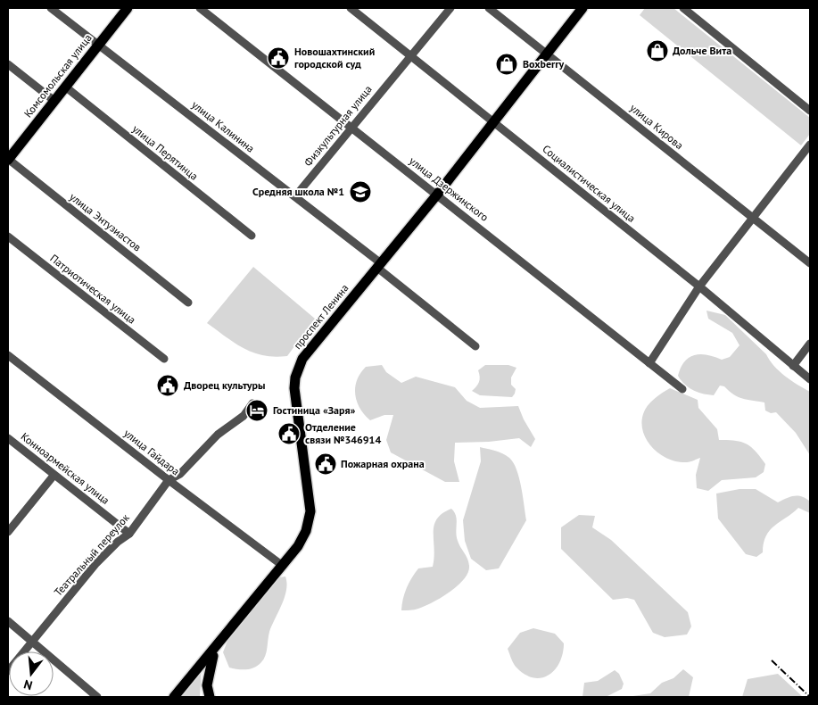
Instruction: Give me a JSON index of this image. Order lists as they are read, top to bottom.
{
  "streets": {
    "main road": ["Комсомольская улица", "проспект Ленина"],
    "street": [
      "Физкультурная улица",
      "улица Калинина",
      "улица Кирова",
      "улица Перятинца",
      "Социалистическая улица",
      "улица Дзержинского",
      "улица Энтузиастов",
      "Патриотическая улица",
      "улица Гайдара",
      "Конноармейская улица",
      "Театральный переулок"
    ]
  },
  "crossings": [
    ["Комсомольская улица", "улица Калинина"],
    ["Комсомольская улица", "улица Перятинца"],
    ["Комсомольская улица", "улица Энтузиастов"],
    ["Физкультурная улица", "улица Калинина"],
    ["Физкультурная улица", "Социалистическая улица"],
    ["Физкультурная улица", "улица Дзержинского"],
    ["улица Калинина", "проспект Ленина"],
    ["улица Кирова", "проспект Ленина"],
    ["Социалистическая улица", "проспект Ленина"],
    ["улица Дзержинского", "проспект Ленина"],
    ["проспект Ленина", "улица Гайдара"],
    ["улица Гайдара", "Театральный переулок"],
    ["Конноармейская улица", "Театральный переулок"]
  ],
  "places": {
    "shop": ["Дольче Вита", "Boxberry"],
    "public building": [
      "Новошахтинский городской суд",
      "Дворец культуры",
      "Отделение связи №346914",
      "Пожарная охрана"
    ],
    "school or university": ["Средняя школа №1"],
    "hotel": ["Гостиница «Заря»"]
  },
  "north": "bottom"
}
